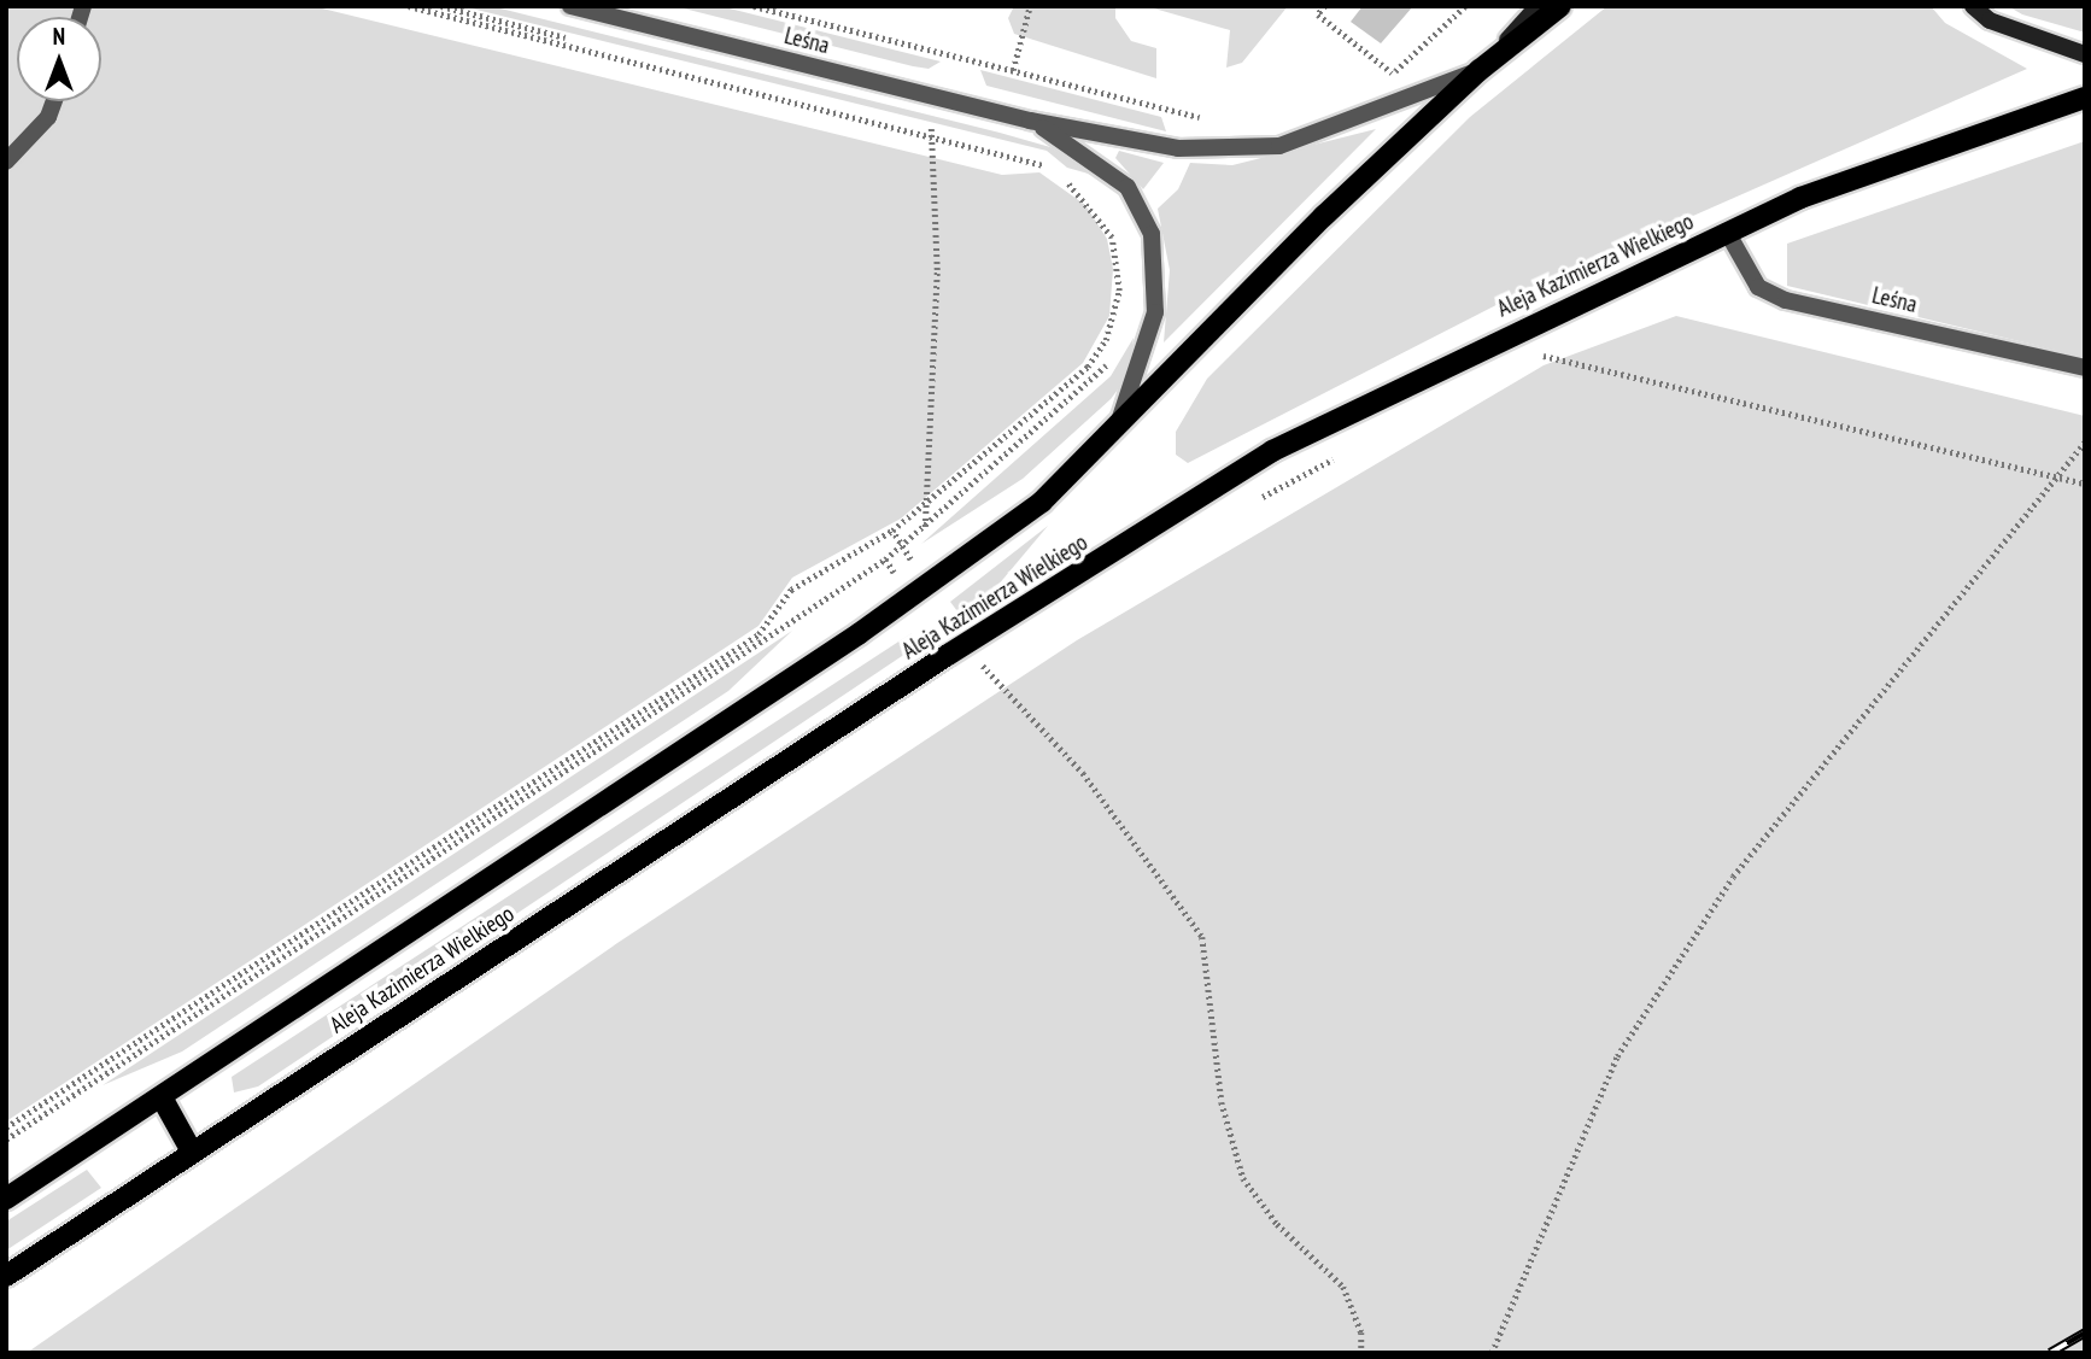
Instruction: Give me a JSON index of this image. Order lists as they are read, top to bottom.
{
  "streets": {
    "main road": ["Aleja Kazimierza Wielkiego"],
    "street": ["Leśna"]
  },
  "crossings": [
    ["Leśna", "Aleja Kazimierza Wielkiego"]
  ],
  "north": "top"
}
